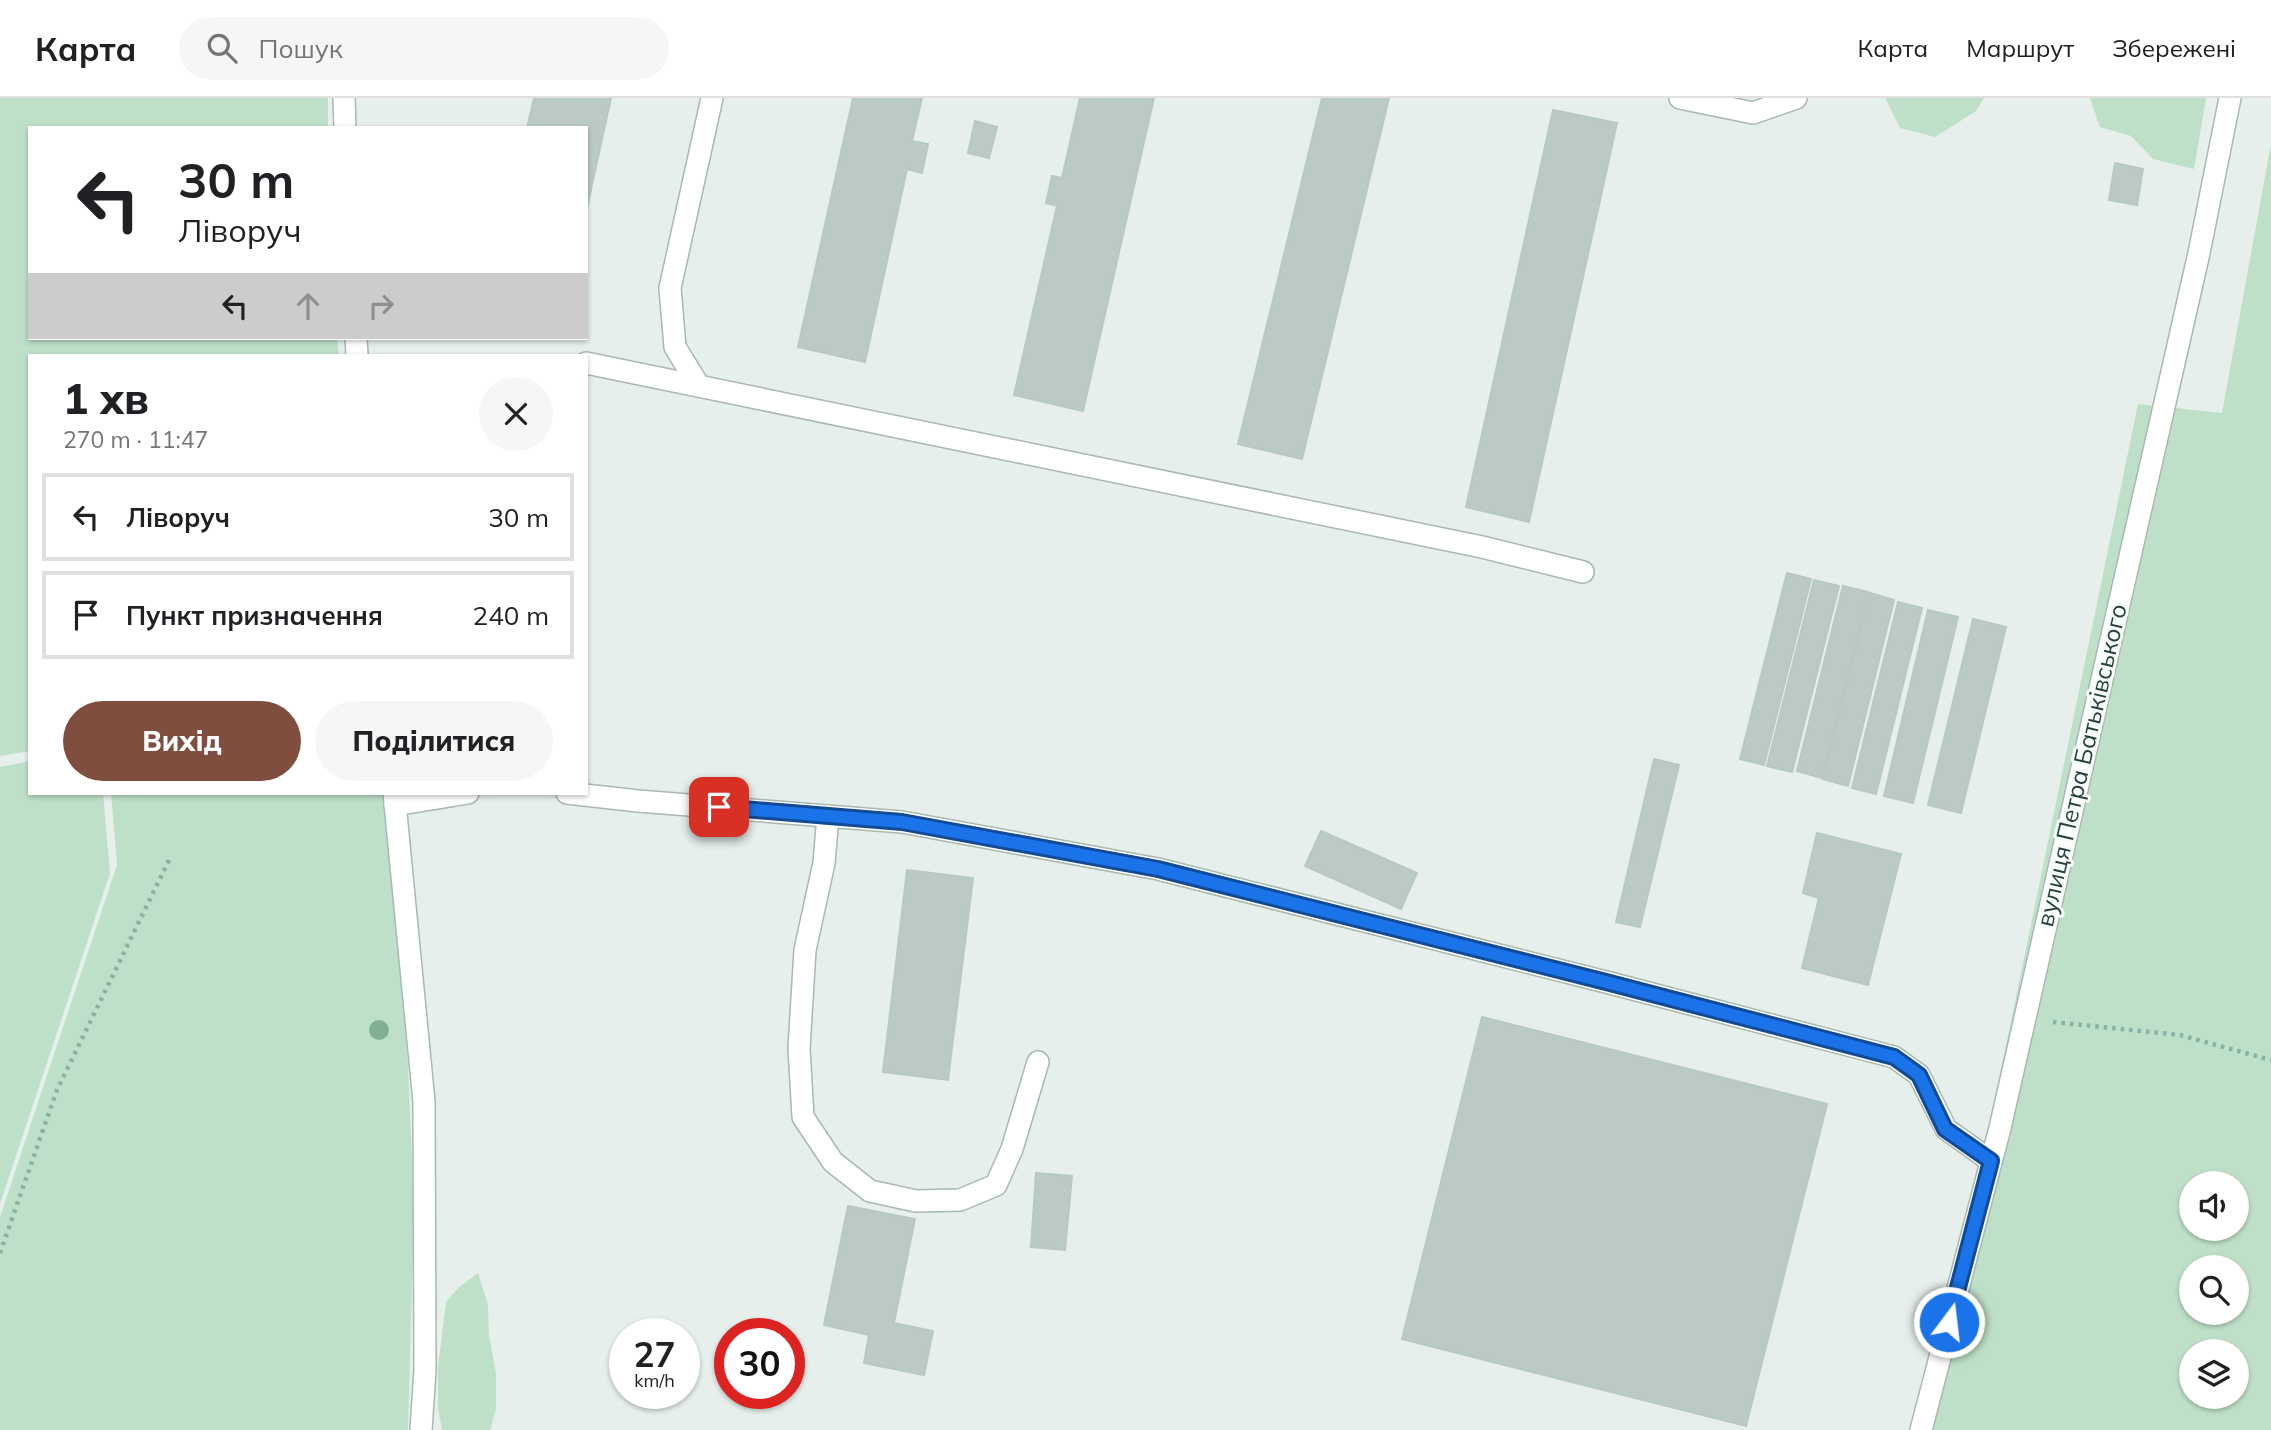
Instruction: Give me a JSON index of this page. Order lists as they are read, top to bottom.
{
  "streets": {
    "street": ["вулиця Петра Батьківського"]
  },
  "page": {
    "header": "Карта",
    "search": "Пошук",
    "nav": ["Карта", "Маршрут", "Збережені"],
    "turn": ["30 m", "Ліворуч"],
    "heading": ["1 хв", "270 m · 11:47"],
    "list": [
      {
        "name": "Ліворуч",
        "value": "30 m"
      },
      {
        "name": "Пункт призначення",
        "value": "240 m"
      }
    ],
    "buttons": ["Вихід", "Поділитися"],
    "speed": "27 km/h",
    "limit": "30"
  }
}
